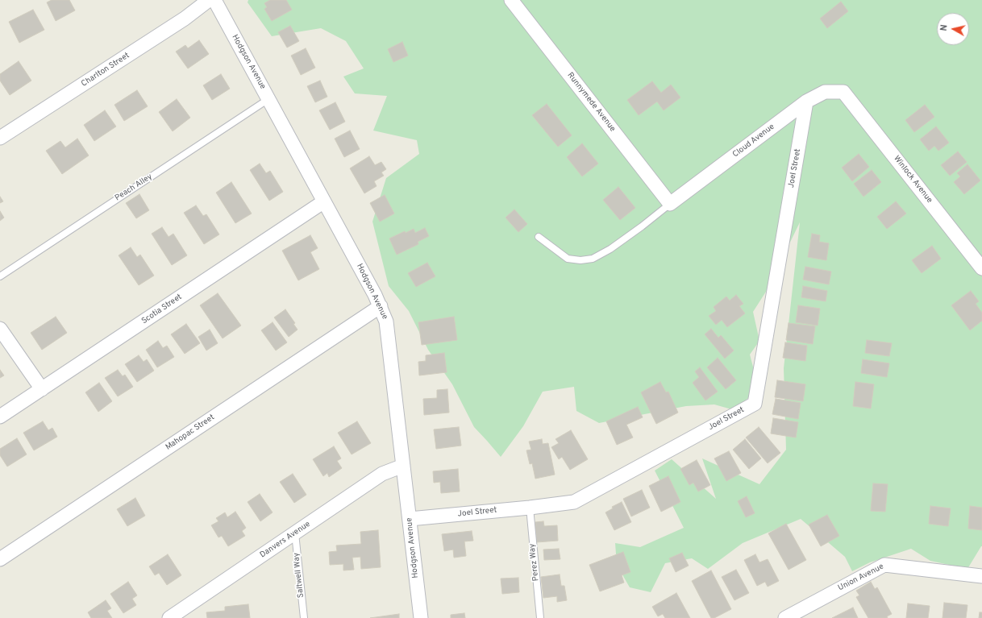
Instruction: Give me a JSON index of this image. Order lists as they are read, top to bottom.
{
  "streets": {
    "street": [
      "Hodgson Avenue",
      "Charlton Street",
      "Runnymede Avenue",
      "Cloud Avenue",
      "Joel Street",
      "Winlock Avenue",
      "Scotia Street",
      "Mahopac Street",
      "Danvers Avenue",
      "Union Avenue"
    ],
    "lane": ["Peach Alley", "Perez Way", "Saltwell Way"]
  },
  "crossings": [
    ["Hodgson Avenue", "Joel Street"],
    ["Hodgson Avenue", "Peach Alley"],
    ["Hodgson Avenue", "Scotia Street"],
    ["Hodgson Avenue", "Mahopac Street"],
    ["Hodgson Avenue", "Danvers Avenue"],
    ["Runnymede Avenue", "Cloud Avenue"],
    ["Cloud Avenue", "Joel Street"],
    ["Cloud Avenue", "Winlock Avenue"],
    ["Joel Street", "Perez Way"],
    ["Danvers Avenue", "Saltwell Way"]
  ],
  "north": "left"
}
